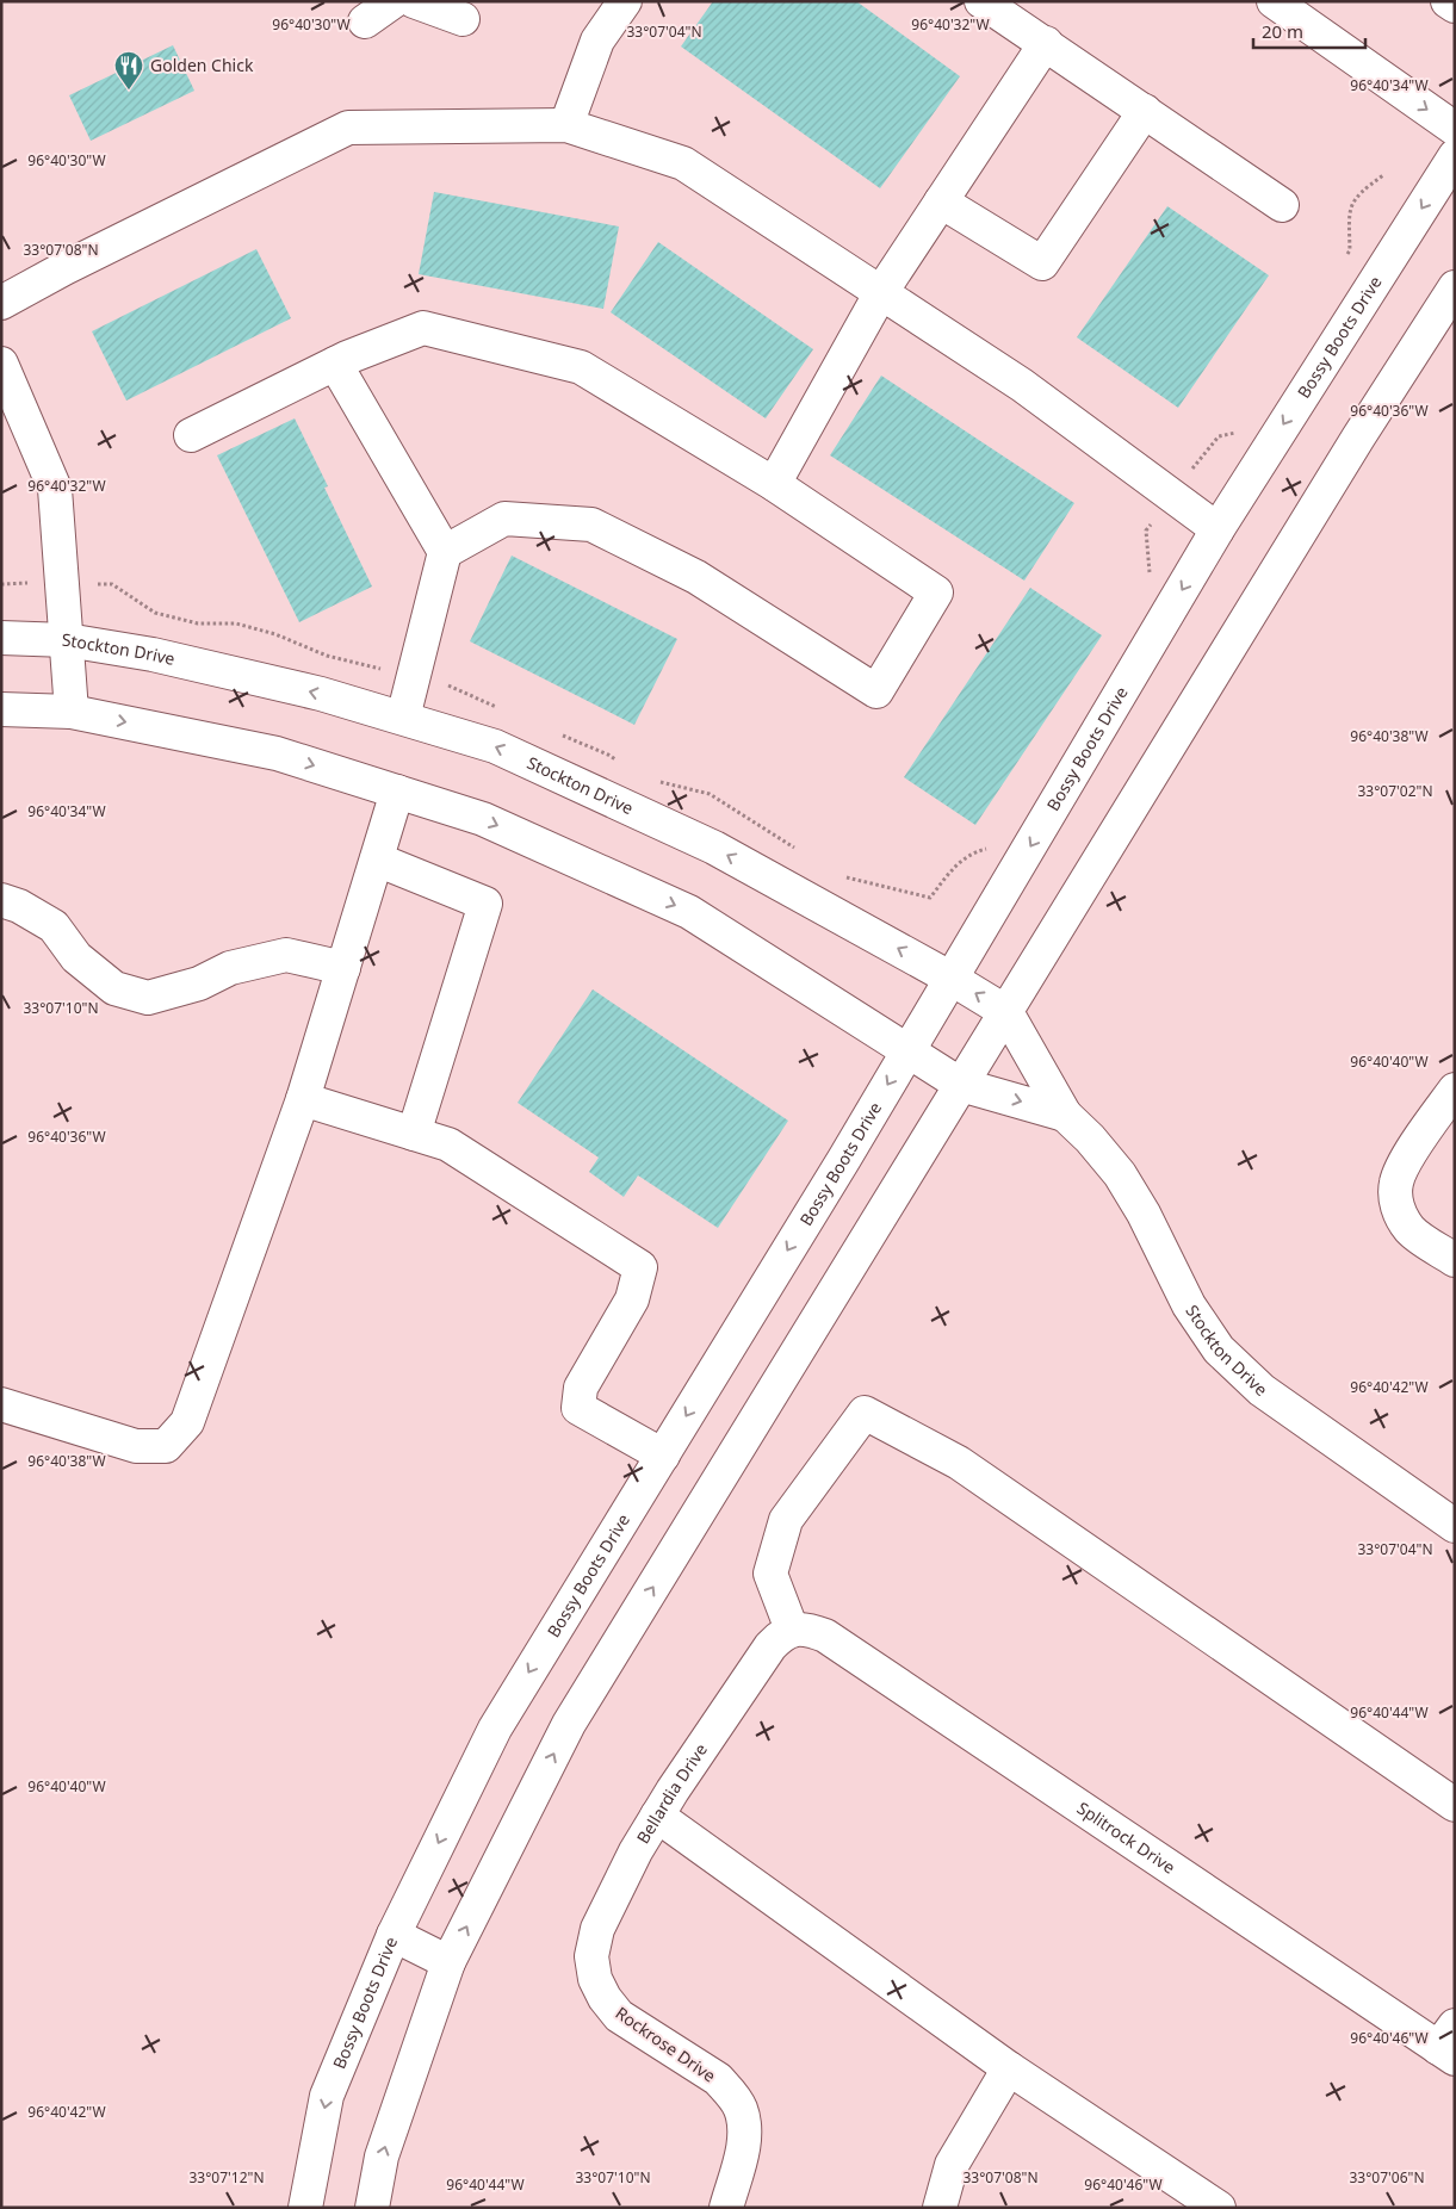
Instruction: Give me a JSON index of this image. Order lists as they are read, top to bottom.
{
  "streets": {
    "street": [
      "Bossy Boots Drive",
      "Stockton Drive",
      "Bellardia Drive",
      "Splitrock Drive",
      "Rockrose Drive"
    ]
  },
  "crossings": [
    ["Bossy Boots Drive", "Stockton Drive"],
    ["Bellardia Drive", "Splitrock Drive"],
    ["Bellardia Drive", "Rockrose Drive"]
  ],
  "places": {
    "restaurant": ["Golden Chick"]
  },
  "scale_bar": "20 m",
  "coordinates": [
    "96°40'30\"W",
    "96°40'32\"W",
    "33°07'04\"N",
    "96°40'34\"W",
    "33°07'08\"N",
    "96°40'36\"W",
    "96°40'38\"W",
    "33°07'02\"N",
    "33°07'10\"N",
    "96°40'40\"W",
    "96°40'42\"W",
    "96°40'44\"W",
    "96°40'46\"W",
    "33°07'12\"N",
    "33°07'06\"N"
  ]
}
